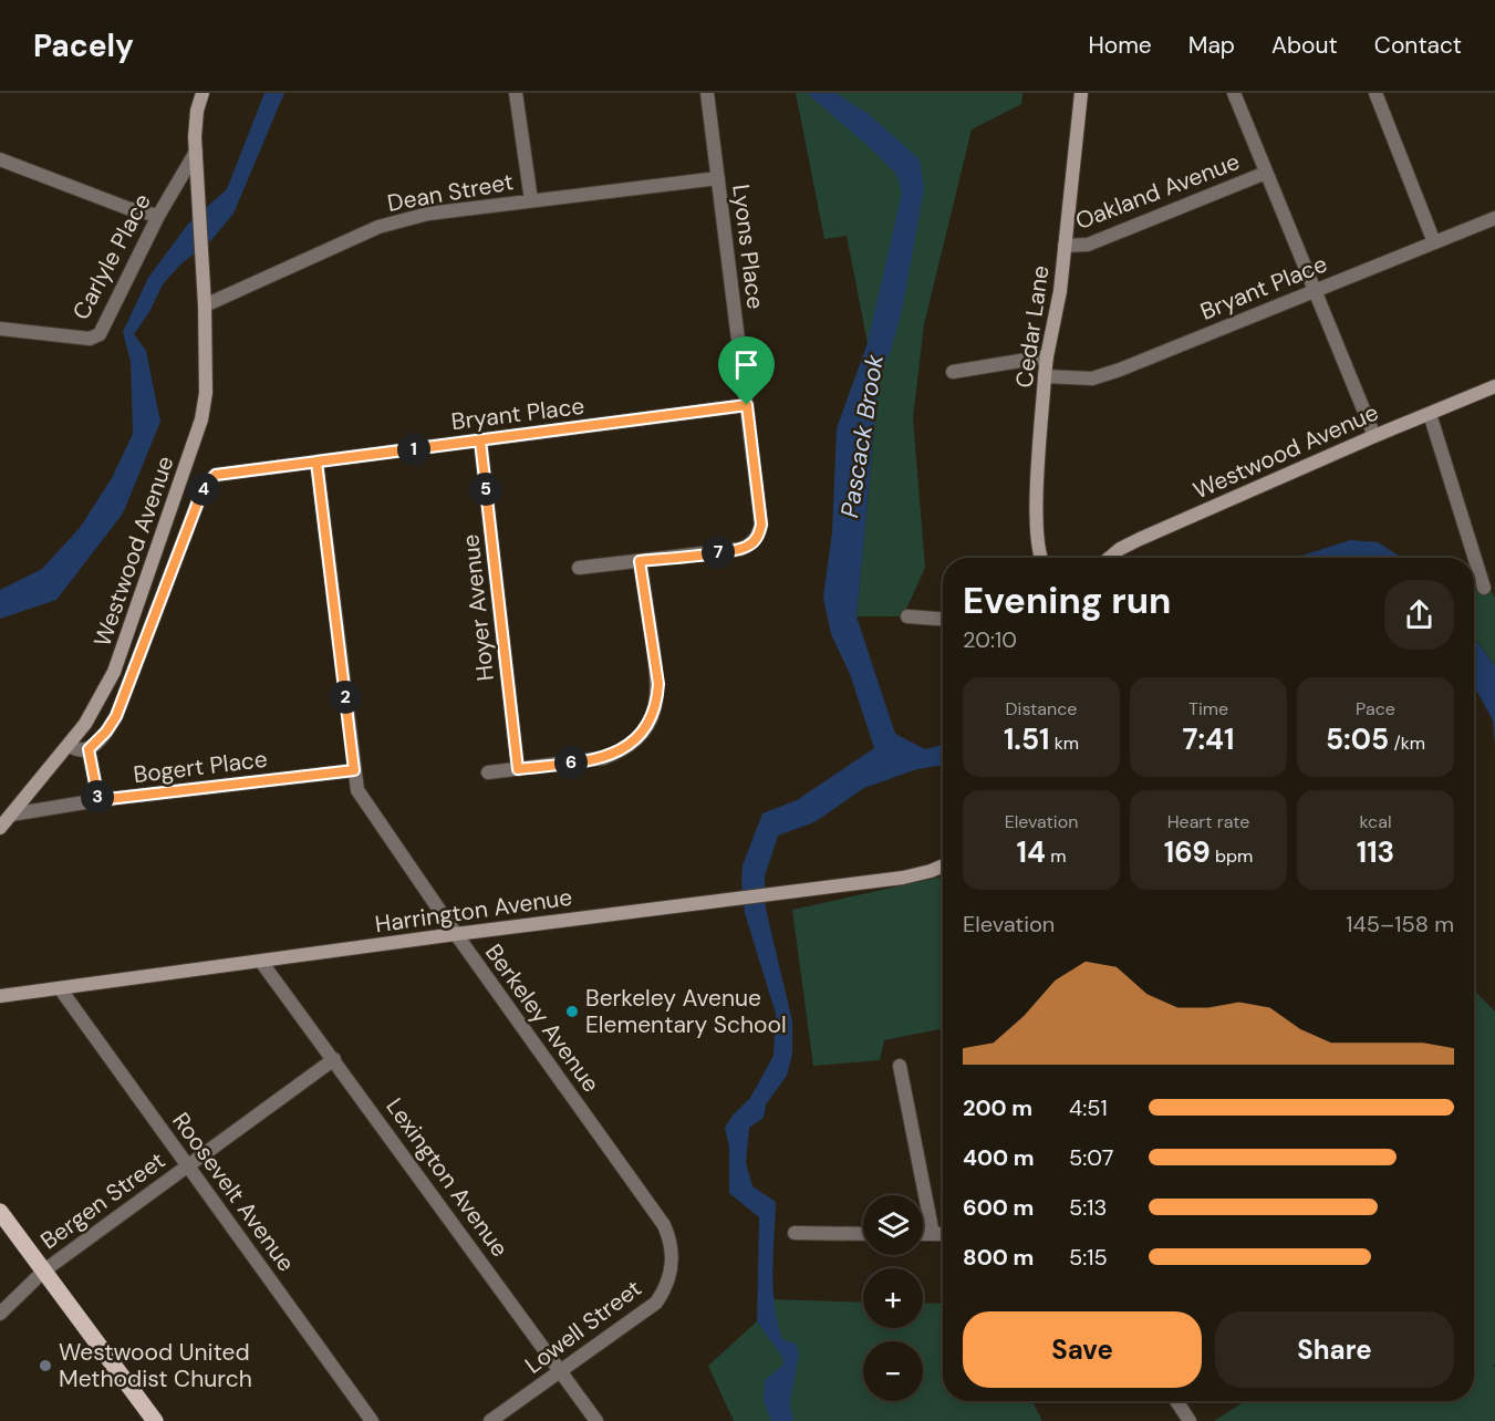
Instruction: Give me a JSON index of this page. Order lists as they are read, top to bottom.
{
  "streets": {
    "street": [
      "Oakland Avenue",
      "Dean Street",
      "Lyons Place",
      "Carlyle Place",
      "Bryant Place",
      "Cedar Lane",
      "Westwood Avenue",
      "Hoyer Avenue",
      "Bogert Place",
      "Harrington Avenue",
      "Berkeley Avenue",
      "Lexington Avenue",
      "Roosevelt Avenue",
      "Bergen Street",
      "Lowell Street"
    ]
  },
  "crossings": [
    ["Oakland Avenue", "Cedar Lane"],
    ["Dean Street", "Lyons Place"],
    ["Dean Street", "Westwood Avenue"],
    ["Lyons Place", "Bryant Place"],
    ["Carlyle Place", "Westwood Avenue"],
    ["Bryant Place", "Cedar Lane"],
    ["Bryant Place", "Hoyer Avenue"],
    ["Bryant Place", "Berkeley Avenue"],
    ["Westwood Avenue", "Bogert Place"],
    ["Bogert Place", "Berkeley Avenue"],
    ["Harrington Avenue", "Berkeley Avenue"],
    ["Harrington Avenue", "Lexington Avenue"],
    ["Harrington Avenue", "Roosevelt Avenue"],
    ["Berkeley Avenue", "Lowell Street"],
    ["Lexington Avenue", "Bergen Street"],
    ["Lexington Avenue", "Lowell Street"],
    ["Roosevelt Avenue", "Bergen Street"]
  ],
  "water": ["Pascack Brook"],
  "places": ["Berkeley Avenue Elementary School", "Westwood United Methodist Church"],
  "page": {
    "header": "Pacely",
    "nav": [
      "Home",
      "Map",
      "About",
      "Contact"
    ],
    "pins": [
      "1",
      "4",
      "5",
      "7",
      "2",
      "6",
      "3"
    ],
    "heading": ["Evening run", "20:10"],
    "stats": [
      ["Distance", "1.51 km"],
      ["Time", "7:41"],
      ["Pace", "5:05 /km"],
      ["Elevation", "14 m"],
      ["Heart rate", "169 bpm"],
      ["kcal", "113"]
    ],
    "chart": ["Elevation", "145–158 m"],
    "list": [
      {
        "name": "200 m",
        "note": "4:51"
      },
      {
        "name": "400 m",
        "note": "5:07"
      },
      {
        "name": "600 m",
        "note": "5:13"
      },
      {
        "name": "800 m",
        "note": "5:15"
      }
    ],
    "map_buttons": ["+", "−"],
    "buttons": ["Save", "Share"]
  }
}
